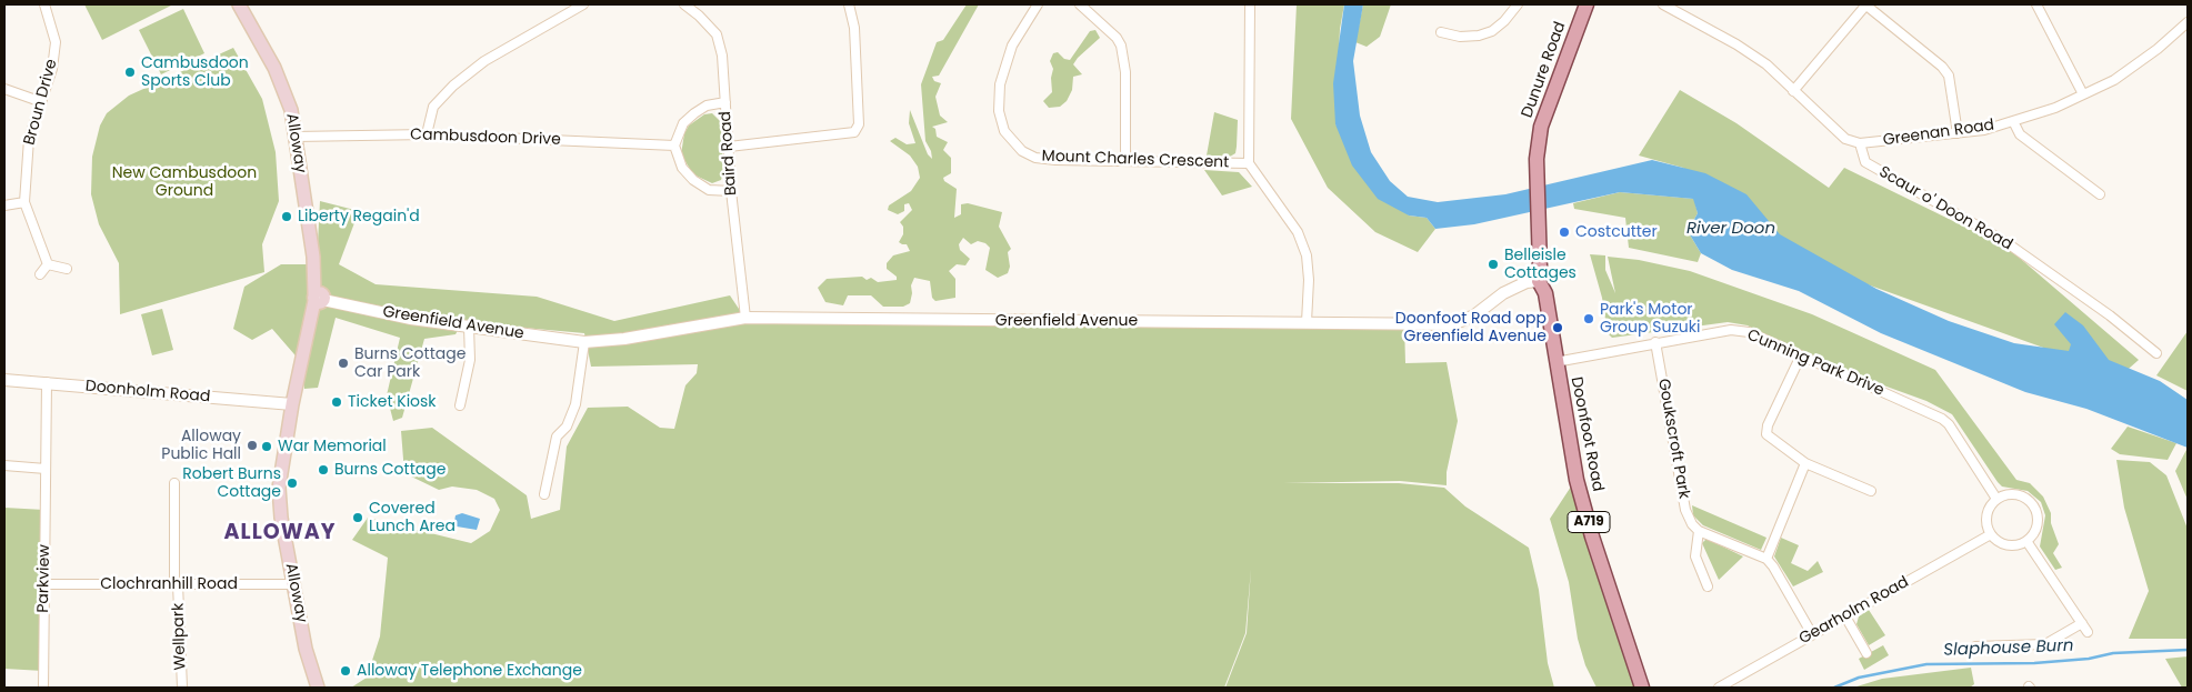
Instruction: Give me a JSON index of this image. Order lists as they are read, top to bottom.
{
  "streets": {
    "main road": [
      "Dunure Road",
      "Alloway",
      "Doonfoot Road",
      "A719"
    ],
    "street": [
      "Broun Drive",
      "Greenan Road",
      "Cambusdoon Drive",
      "Baird Road",
      "Mount Charles Crescent",
      "Scaur o' Doon Road",
      "Greenfield Avenue",
      "Cunning Park Drive",
      "Doonholm Road",
      "Goukscroft Park",
      "Parkview",
      "Clochranhill Road",
      "Gearholm Road",
      "Wellpark"
    ]
  },
  "crossings": [
    ["Dunure Road", "Greenfield Avenue"],
    ["Dunure Road", "Doonfoot Road"],
    ["Greenan Road", "Scaur o' Doon Road"],
    ["Cambusdoon Drive", "Alloway"],
    ["Alloway", "Greenfield Avenue"],
    ["Alloway", "Doonholm Road"],
    ["Alloway", "Clochranhill Road"],
    ["Baird Road", "Greenfield Avenue"],
    ["Mount Charles Crescent", "Greenfield Avenue"],
    ["Greenfield Avenue", "Doonfoot Road"],
    ["Cunning Park Drive", "Doonfoot Road"],
    ["Cunning Park Drive", "Goukscroft Park"],
    ["Cunning Park Drive", "Gearholm Road"],
    ["Doonholm Road", "Parkview"],
    ["Parkview", "Clochranhill Road"],
    ["Clochranhill Road", "Wellpark"]
  ],
  "districts": ["ALLOWAY"],
  "water": ["River Doon", "Slaphouse Burn"],
  "parks": ["New Cambusdoon Ground"],
  "places": [
    "Cambusdoon Sports Club",
    "Liberty Regain'd",
    "Costcutter",
    "Belleisle Cottages",
    "Park's Motor Group Suzuki",
    "Doonfoot Road opp Greenfield Avenue",
    "Burns Cottage Car Park",
    "Ticket Kiosk",
    "Alloway Public Hall",
    "War Memorial",
    "Burns Cottage",
    "Robert Burns Cottage",
    "Covered Lunch Area",
    "Alloway Telephone Exchange"
  ]
}
